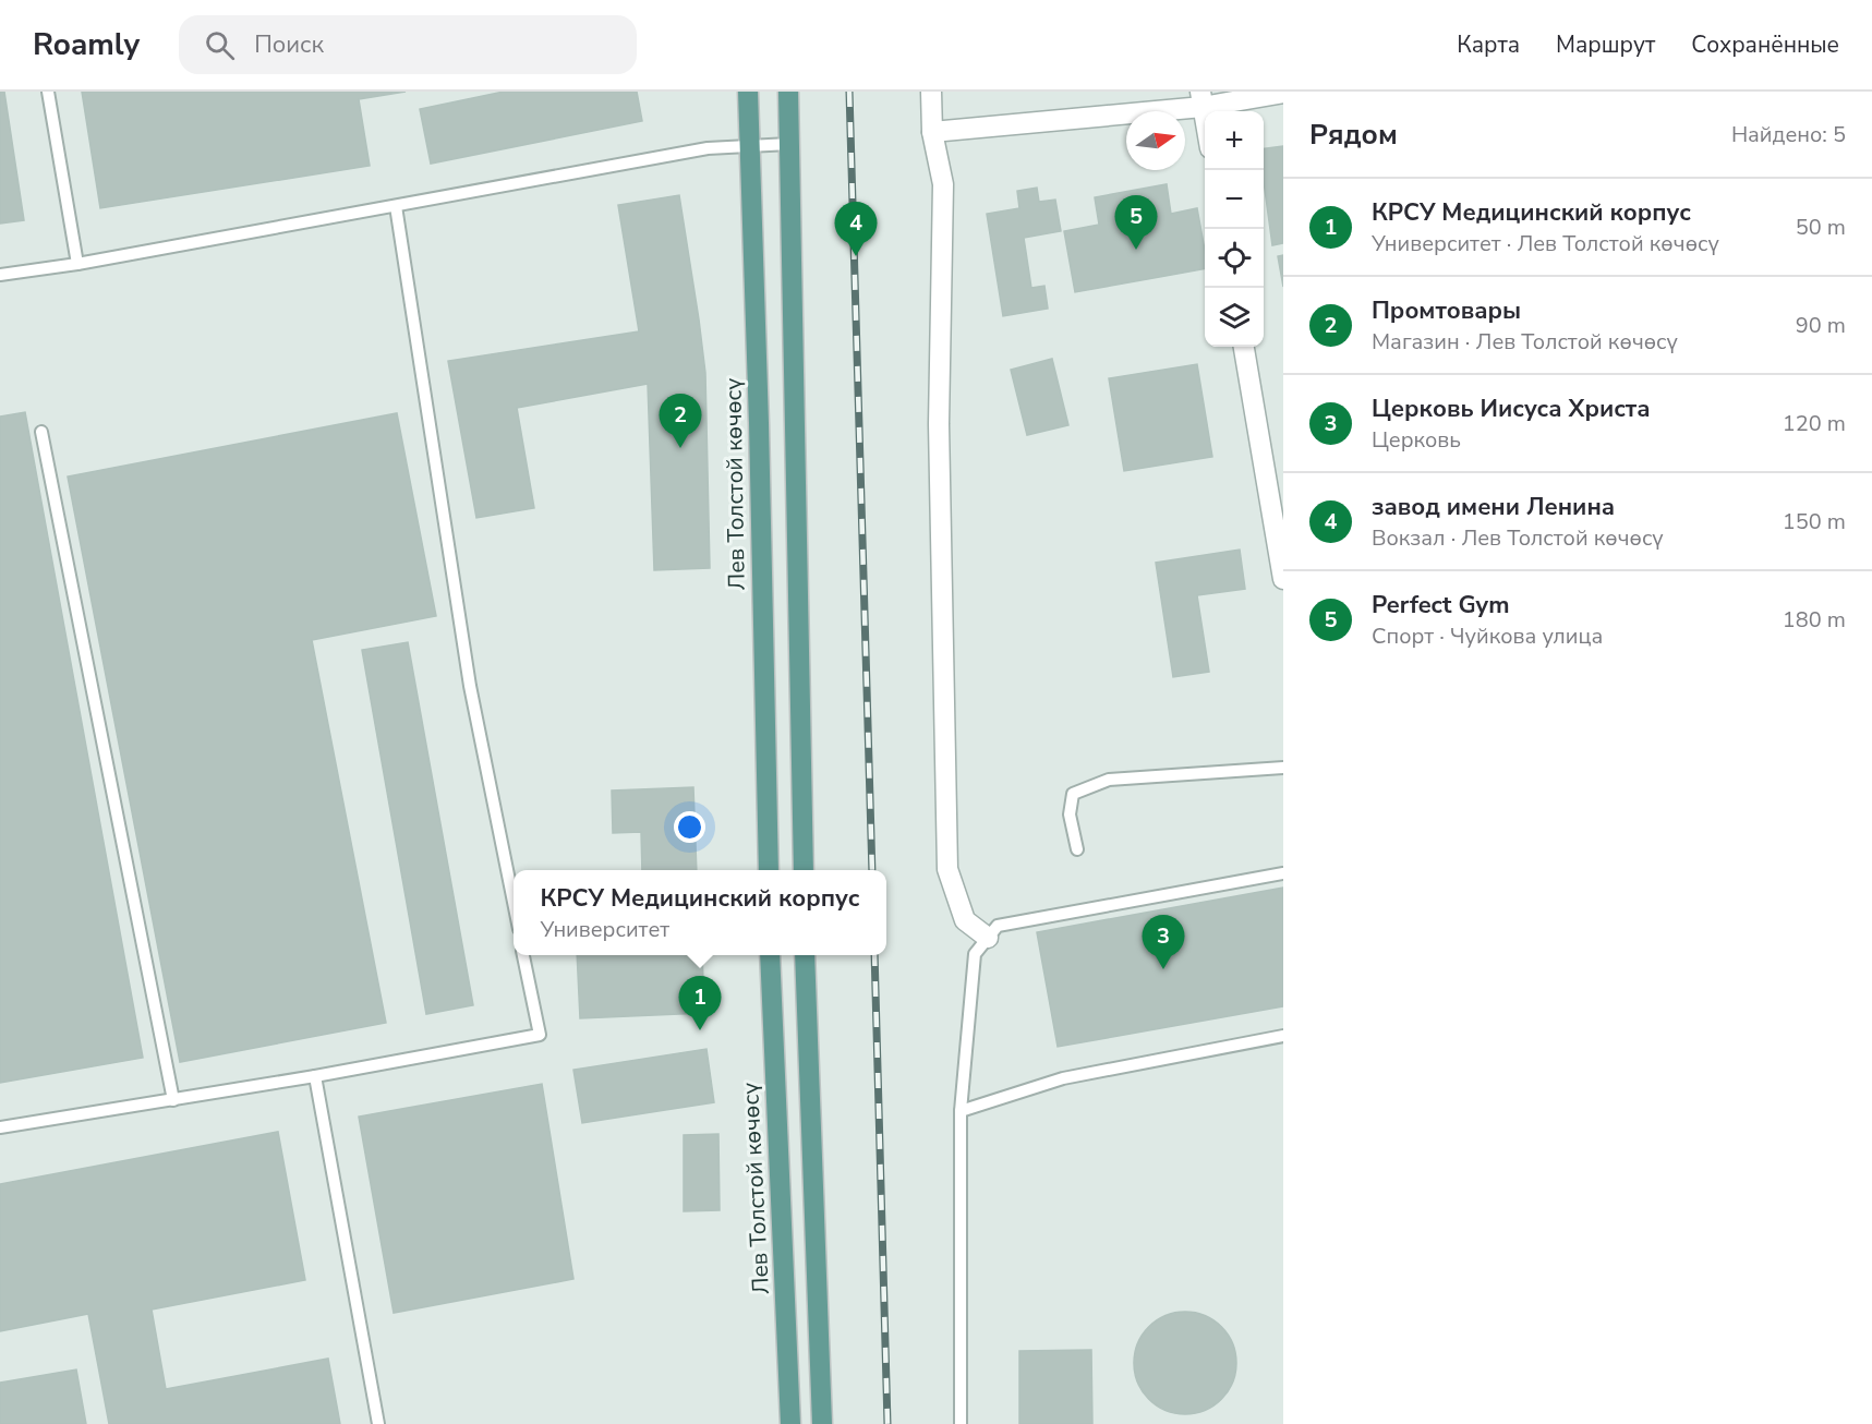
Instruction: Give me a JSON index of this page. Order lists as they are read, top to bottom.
{
  "streets": {
    "main road": ["Лев Толстой көчөсү"]
  },
  "north": "right",
  "page": {
    "header": "Roamly",
    "search": "Поиск",
    "nav": ["Карта", "Маршрут", "Сохранённые"],
    "heading": ["Рядом", "Найдено: 5"],
    "map_buttons": ["+", "−"],
    "list": [
      {
        "mark": "1",
        "name": "КРСУ Медицинский корпус",
        "note": "Университет · Лев Толстой көчөсү",
        "value": "50 m"
      },
      {
        "mark": "2",
        "name": "Промтовары",
        "note": "Магазин · Лев Толстой көчөсү",
        "value": "90 m"
      },
      {
        "mark": "3",
        "name": "Церковь Иисуса Христа",
        "note": "Церковь",
        "value": "120 m"
      },
      {
        "mark": "4",
        "name": "завод имени Ленина",
        "note": "Вокзал · Лев Толстой көчөсү",
        "value": "150 m"
      },
      {
        "mark": "5",
        "name": "Perfect Gym",
        "note": "Спорт · Чуйкова улица",
        "value": "180 m"
      }
    ],
    "pins": [
      "5",
      "4",
      "2",
      "3",
      "1"
    ],
    "popup": ["КРСУ Медицинский корпус", "Университет"]
  }
}
